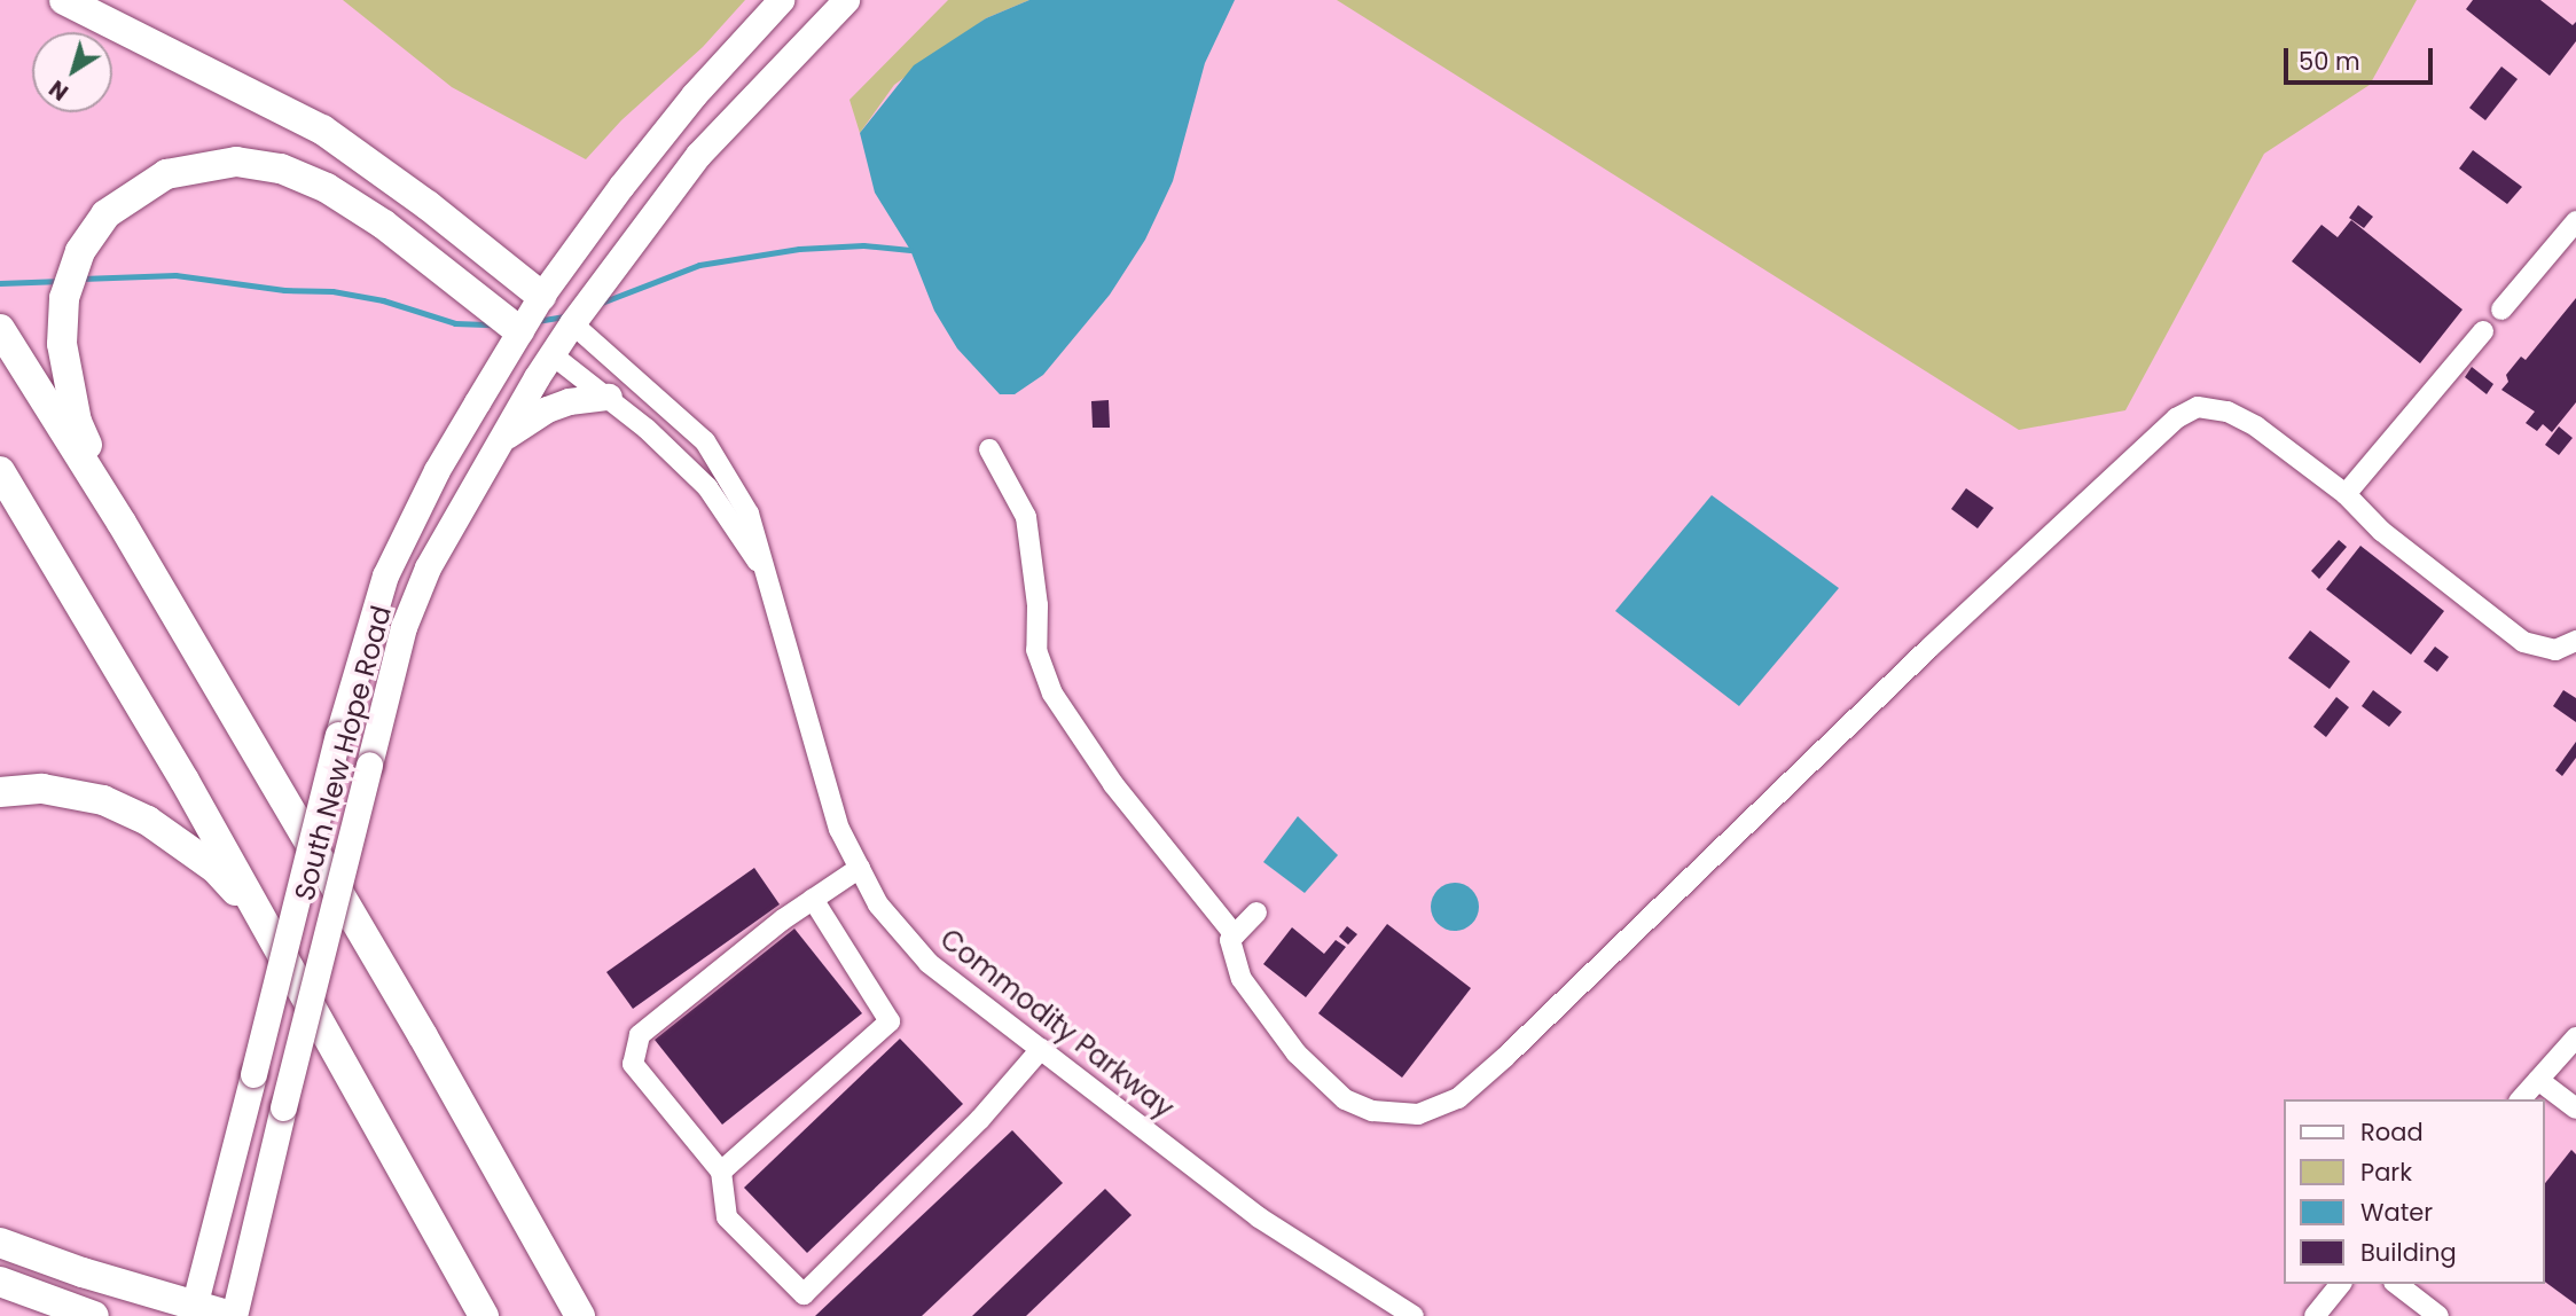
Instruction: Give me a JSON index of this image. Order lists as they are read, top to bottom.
{
  "streets": {
    "main road": ["South New Hope Road"],
    "street": ["Commodity Parkway"]
  },
  "crossings": [
    ["South New Hope Road", "Commodity Parkway"]
  ],
  "legend": [
    "Road",
    "Park",
    "Water",
    "Building"
  ],
  "scale_bar": "50 m",
  "north": "bottom left"
}
